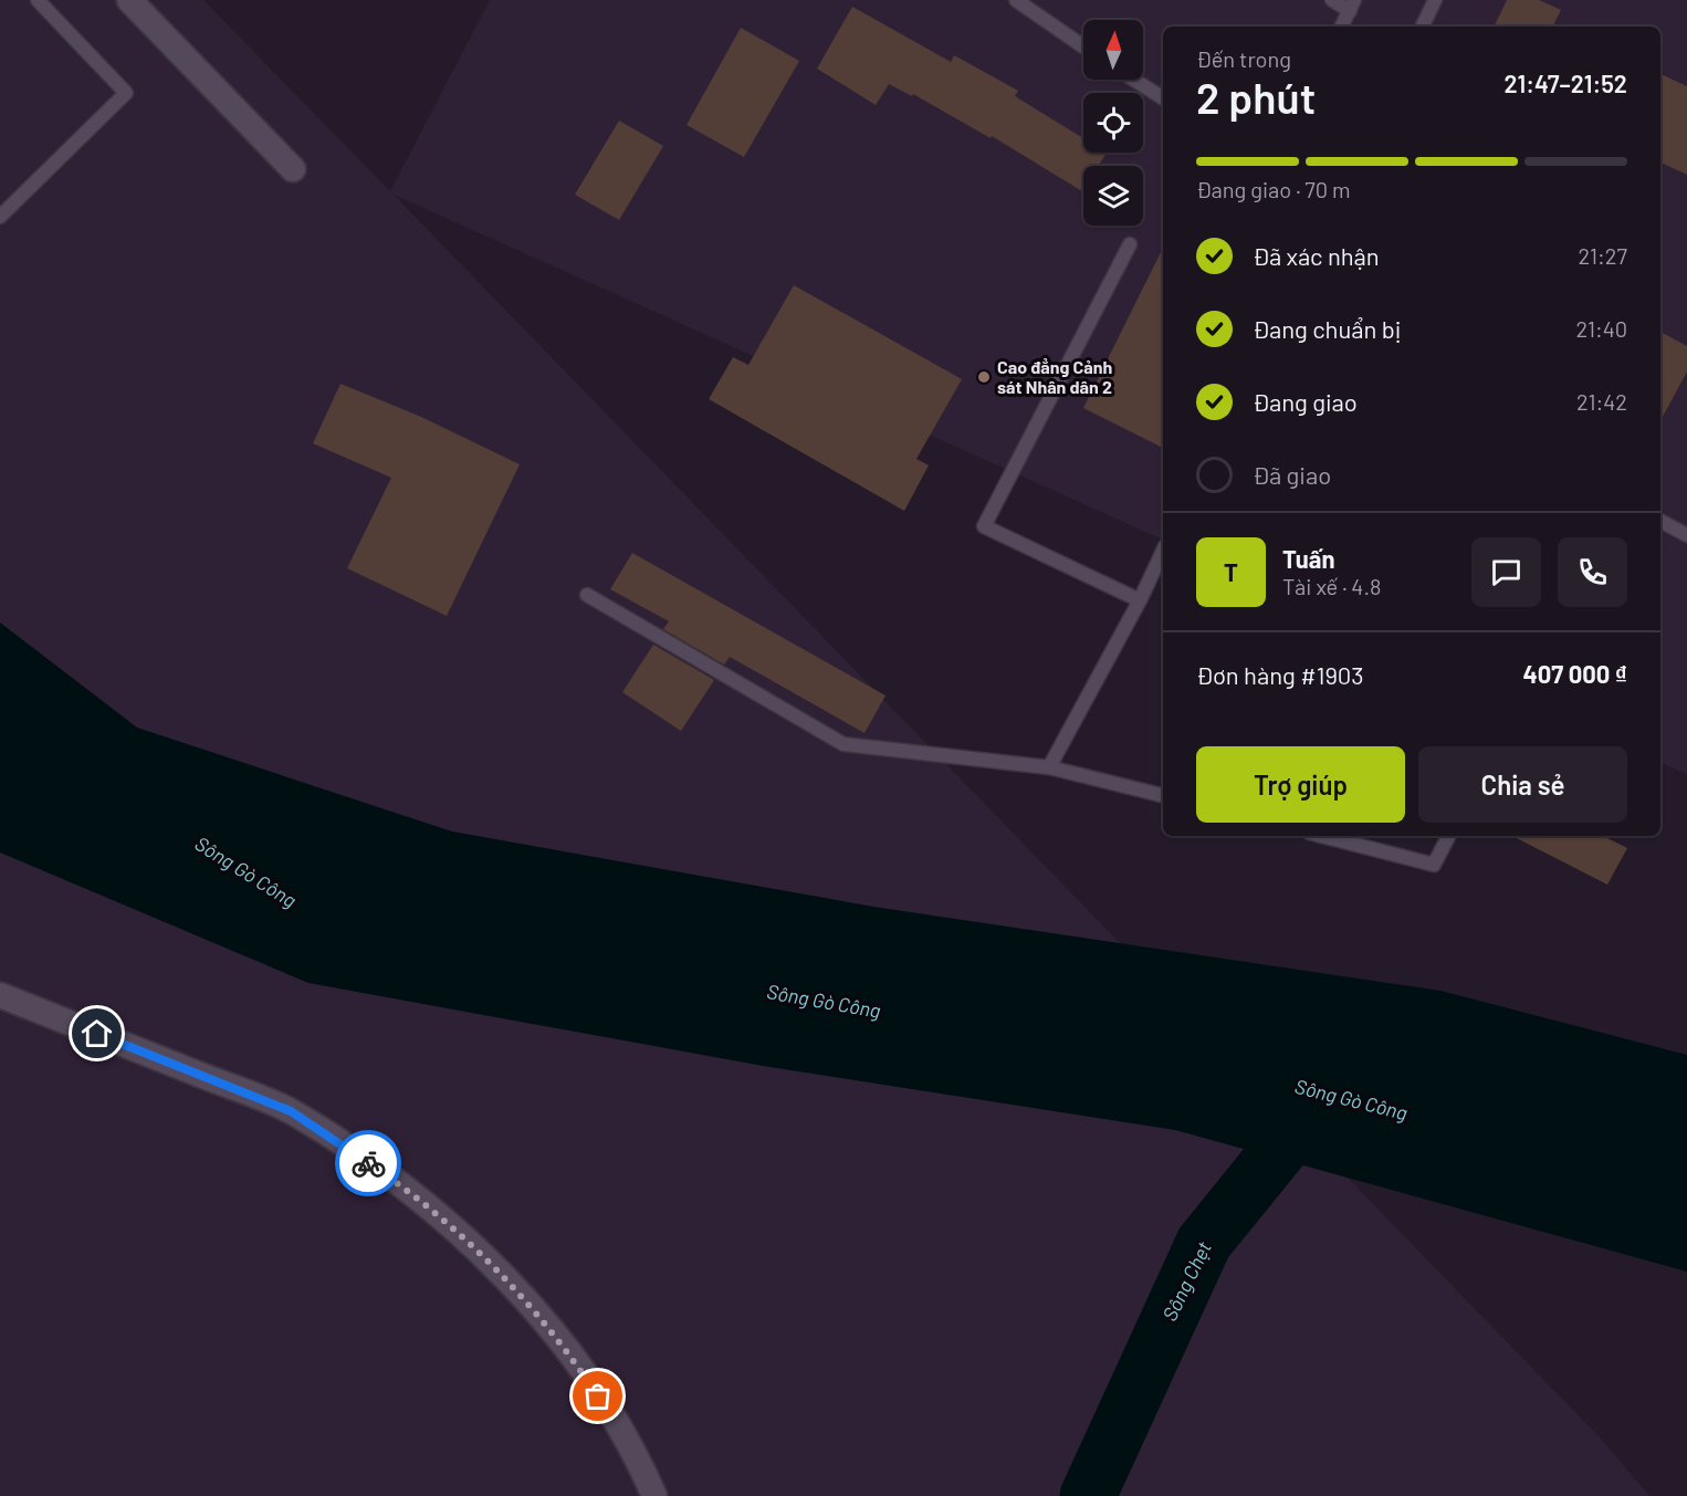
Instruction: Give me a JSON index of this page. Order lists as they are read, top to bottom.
{
  "water": ["Sông Gò Công", "Sông Chẹt"],
  "places": ["Cao đẳng Cảnh sát Nhân dân 2"],
  "north": "top",
  "page": {
    "heading": ["2 phút", "Đến trong", "21:47–21:52"],
    "panel": [
      "Tuấn",
      "Tài xế · 4.8",
      "Đơn hàng #1903",
      "407 000 ₫"
    ],
    "bar": "Đang giao · 70 m",
    "list": [
      ["Đã xác nhận", "21:27"],
      ["Đang chuẩn bị", "21:40"],
      ["Đang giao", "21:42"],
      "Đã giao"
    ],
    "round": "T",
    "buttons": ["Trợ giúp", "Chia sẻ"]
  }
}
